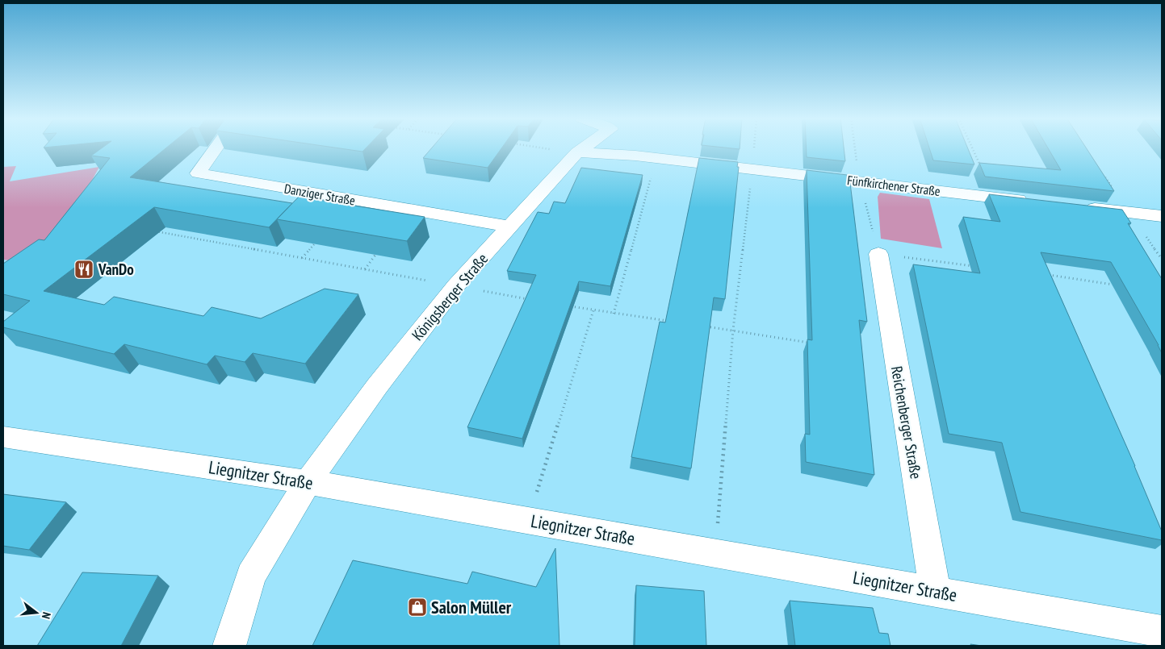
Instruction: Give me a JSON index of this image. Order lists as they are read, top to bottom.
{
  "streets": {
    "street": [
      "Fünfkirchener Straße",
      "Danziger Straße",
      "Königsberger Straße",
      "Reichenberger Straße",
      "Liegnitzer Straße"
    ]
  },
  "crossings": [
    ["Fünfkirchener Straße", "Königsberger Straße"],
    ["Danziger Straße", "Königsberger Straße"],
    ["Königsberger Straße", "Liegnitzer Straße"],
    ["Reichenberger Straße", "Liegnitzer Straße"]
  ],
  "places": {
    "restaurant": ["VanDo"],
    "shop": ["Salon Müller"]
  },
  "north": "right"
}
